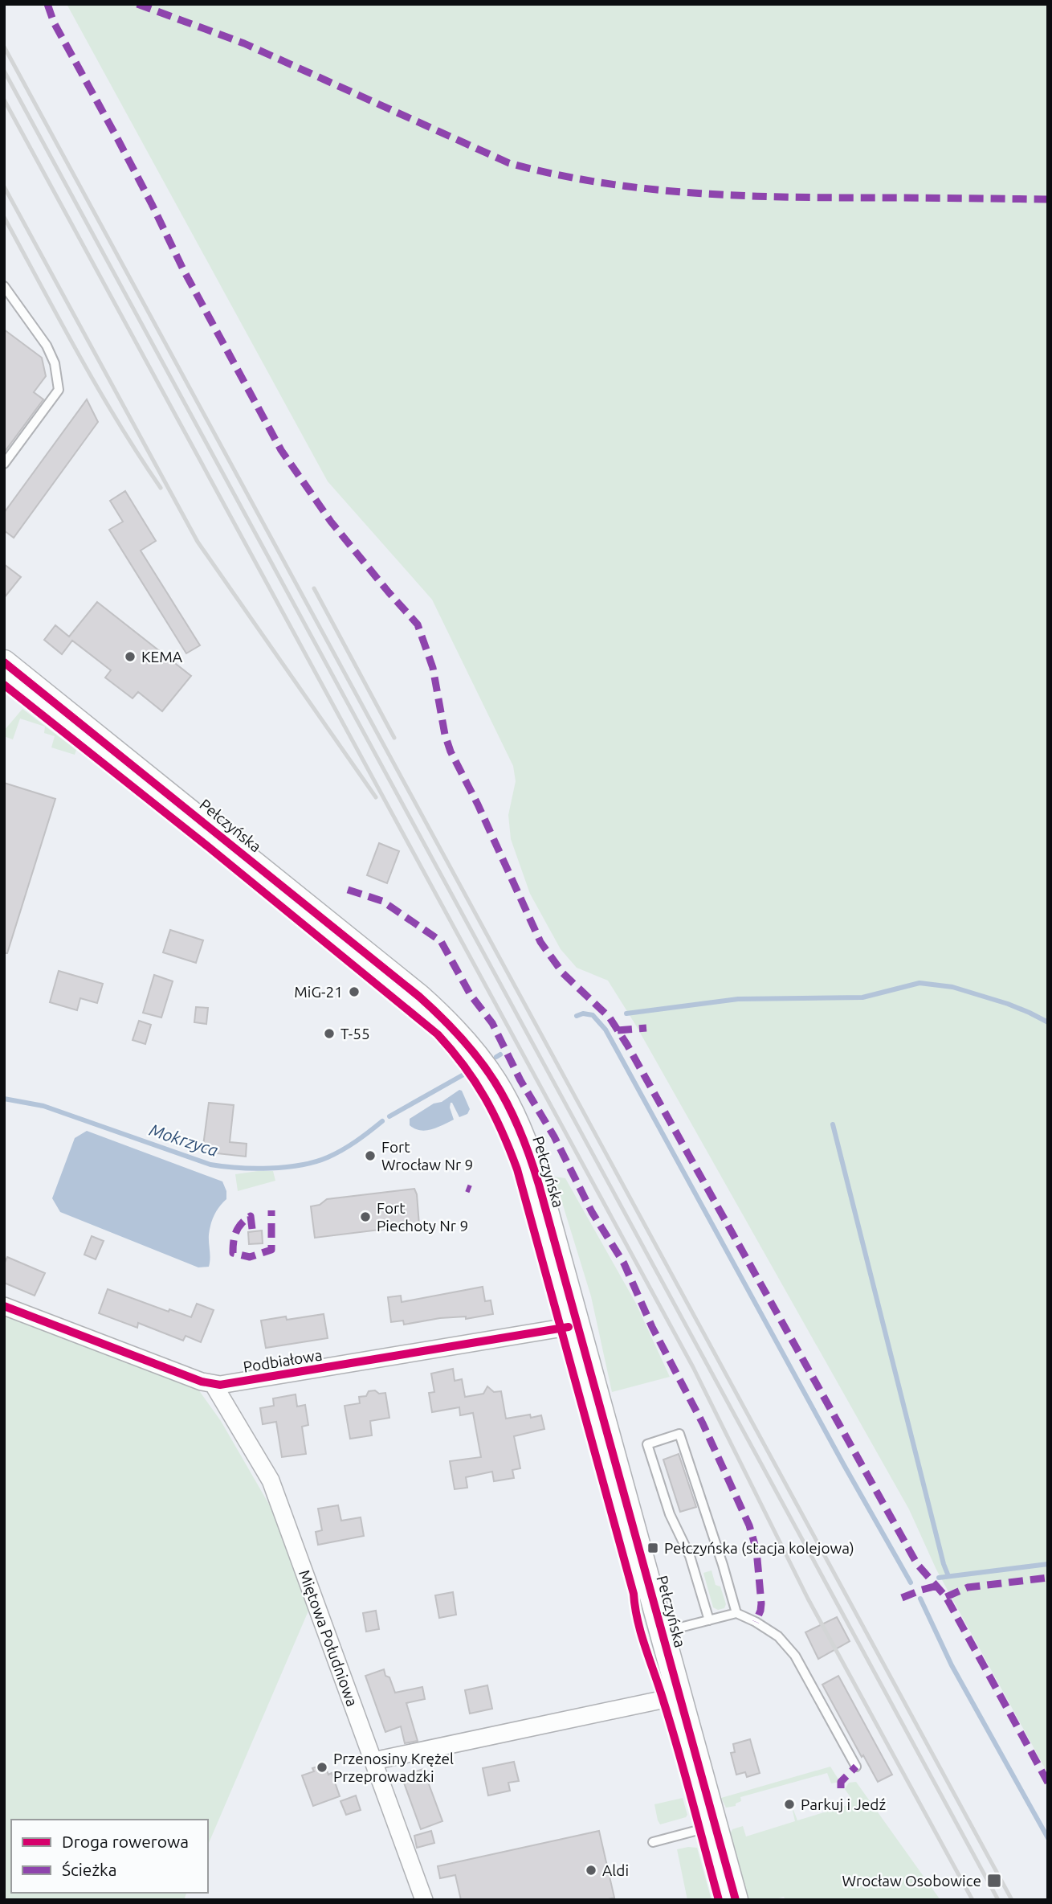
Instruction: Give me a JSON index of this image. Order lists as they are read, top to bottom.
{
  "streets": {
    "main road": ["Pełczyńska"],
    "street": ["Podbiałowa", "Miętowa Południowa"]
  },
  "crossings": [
    ["Pełczyńska", "Podbiałowa"],
    ["Podbiałowa", "Miętowa Południowa"]
  ],
  "water": ["Mokrzyca"],
  "places": {
    "other": [
      "KEMA",
      "MiG-21",
      "T-55",
      "Fort Wrocław Nr 9",
      "Fort Piechoty Nr 9",
      "Przenosiny Krężel Przeprowadzki",
      "Parkuj i Jedź",
      "Aldi"
    ],
    "transit": ["Pełczyńska (stacja kolejowa)", "Wrocław Osobowice"]
  },
  "legend": ["Droga rowerowa", "Ścieżka"]
}
